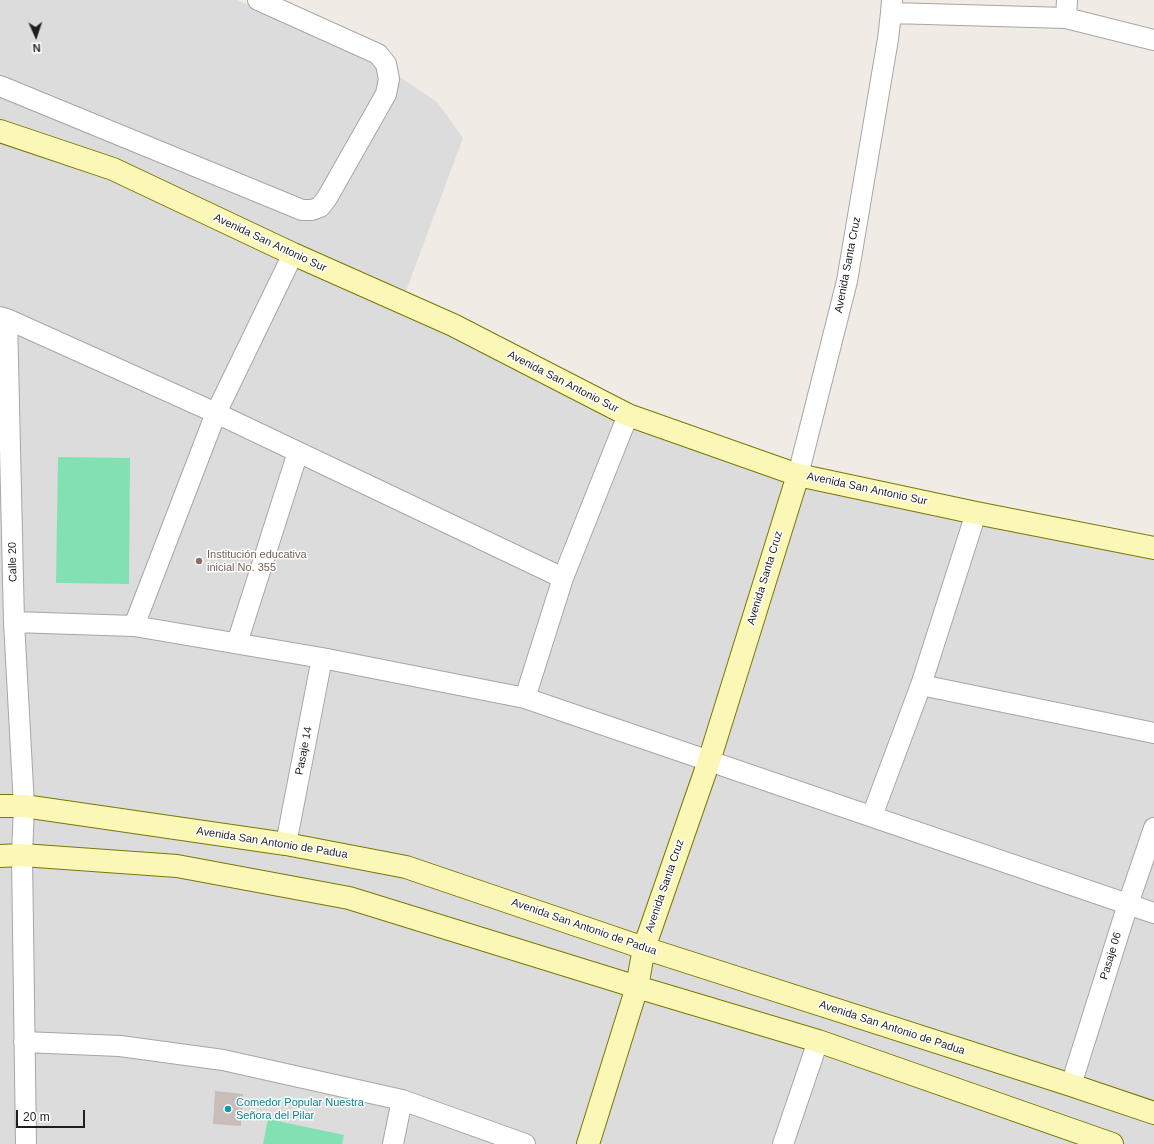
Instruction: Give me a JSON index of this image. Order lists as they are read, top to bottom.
{
  "streets": {
    "street": [
      "Avenida San Antonio Sur",
      "Avenida Santa Cruz",
      "Calle 20",
      "Pasaje 14",
      "Avenida San Antonio de Padua",
      "Pasaje 06"
    ]
  },
  "crossings": [
    ["Avenida San Antonio Sur", "Avenida Santa Cruz"],
    ["Avenida Santa Cruz", "Avenida San Antonio de Padua"],
    ["Calle 20", "Avenida San Antonio de Padua"],
    ["Pasaje 14", "Avenida San Antonio de Padua"],
    ["Avenida San Antonio de Padua", "Pasaje 06"]
  ],
  "places": ["Institución educativa inicial No. 355", "Comedor Popular Nuestra Señora del Pilar"],
  "scale_bar": "20 m",
  "north": "bottom"
}
